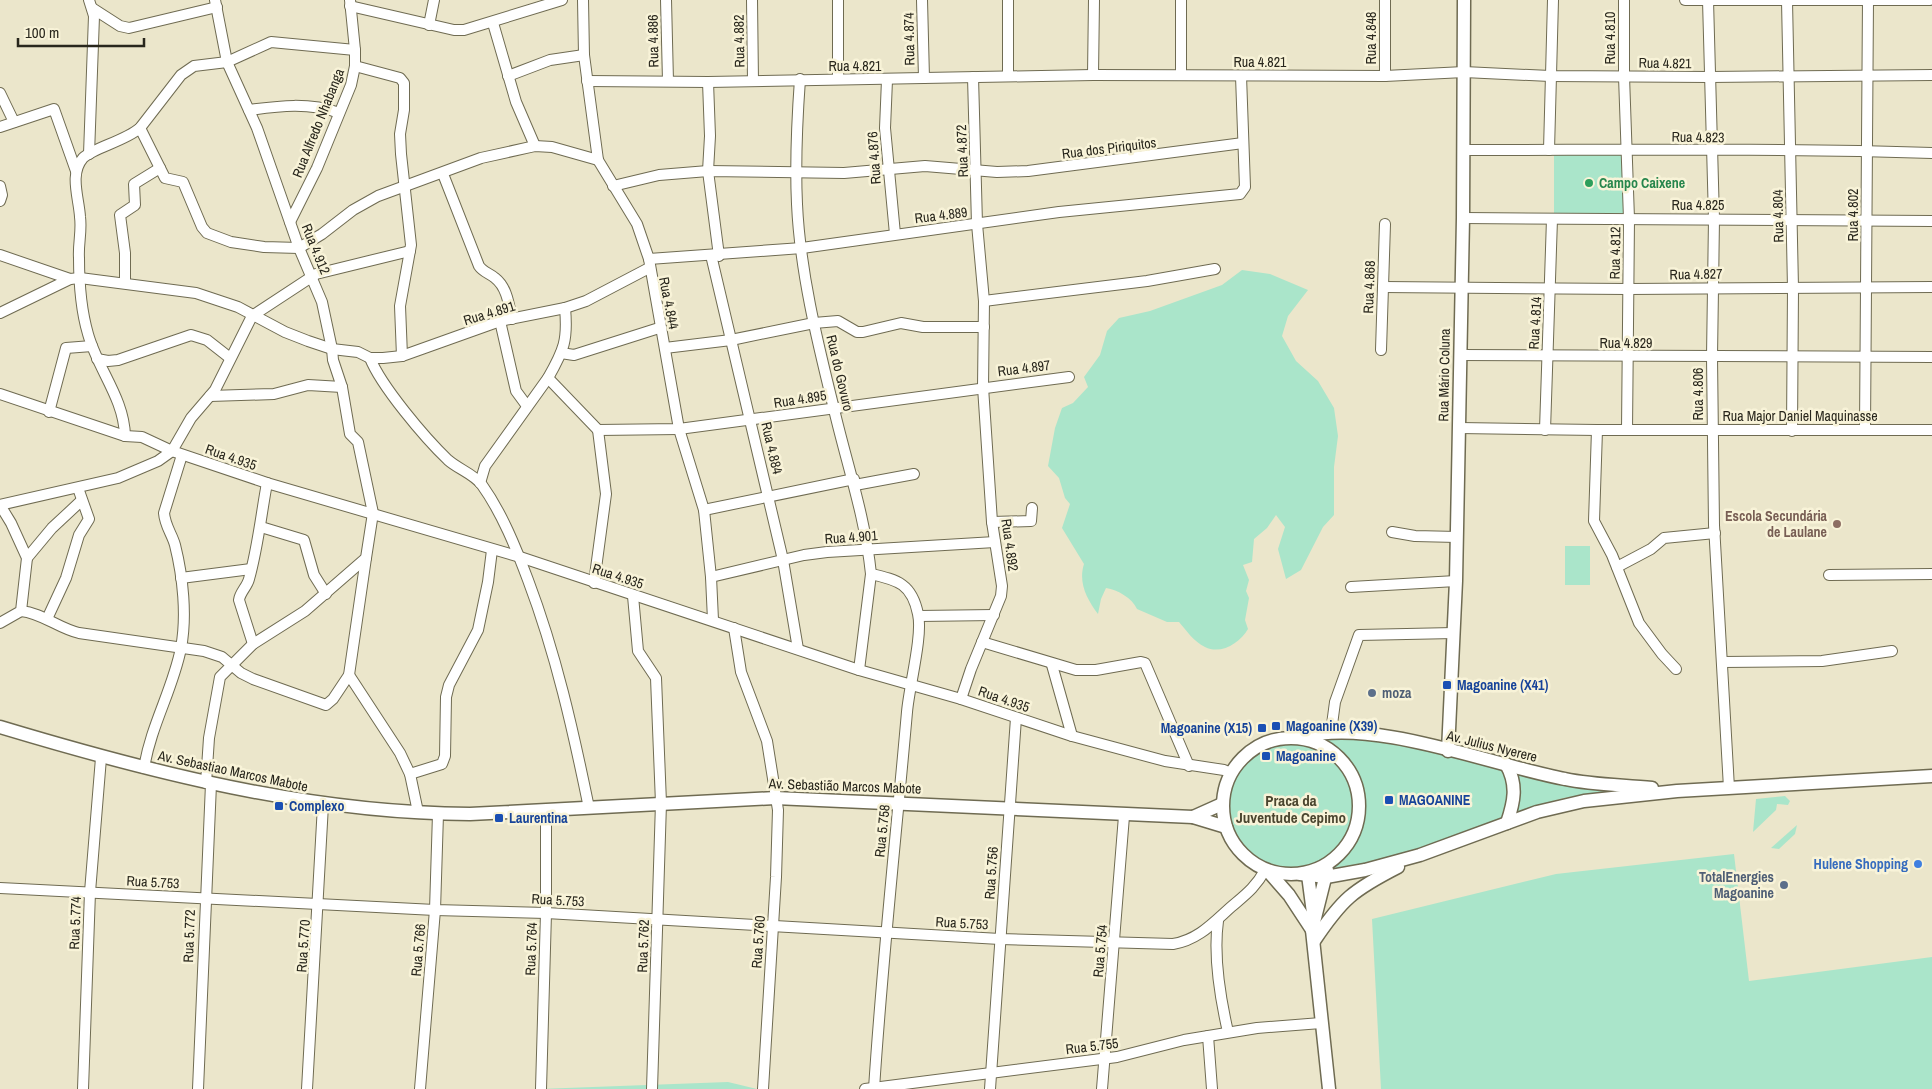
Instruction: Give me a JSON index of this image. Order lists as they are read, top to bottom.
{
  "streets": {
    "main road": [
      "Rua Mário Coluna",
      "Av. Julius Nyerere",
      "Av. Sebastiao Marcos Mabote",
      "Av. Sebastião Marcos Mabote"
    ],
    "street": [
      "Rua 4.848",
      "Rua 4.810",
      "Rua 4.874",
      "Rua 4.886",
      "Rua 4.882",
      "Rua 4.821",
      "Rua Alfredo Nhabanga",
      "Rua 4.823",
      "Rua dos Piriquitos",
      "Rua 4.872",
      "Rua 4.876",
      "Rua 4.825",
      "Rua 4.889",
      "Rua 4.802",
      "Rua 4.804",
      "Rua 4.912",
      "Rua 4.812",
      "Rua 4.827",
      "Rua 4.868",
      "Rua 4.844",
      "Rua 4.891",
      "Rua 4.814",
      "Rua 4.829",
      "Rua 4.897",
      "Rua do Govuro",
      "Rua 4.806",
      "Rua 4.895",
      "Rua Major Daniel Maquinasse",
      "Rua 4.884",
      "Rua 4.935",
      "Rua 4.901",
      "Rua 4.892",
      "Rua 5.758",
      "Rua 5.756",
      "Rua 5.753",
      "Rua 5.774",
      "Rua 5.772",
      "Rua 5.760",
      "Rua 5.770",
      "Rua 5.762",
      "Rua 5.764",
      "Rua 5.766",
      "Rua 5.754",
      "Rua 5.755"
    ]
  },
  "crossings": [
    ["Rua 4.848", "Rua 4.821"],
    ["Rua 4.810", "Rua 4.821"],
    ["Rua 4.810", "Rua 4.812"],
    ["Rua 4.874", "Rua 4.821"],
    ["Rua 4.886", "Rua 4.821"],
    ["Rua 4.882", "Rua 4.821"],
    ["Rua 4.821", "Rua 4.872"],
    ["Rua 4.821", "Rua 4.876"],
    ["Rua 4.821", "Rua 4.802"],
    ["Rua 4.821", "Rua 4.804"],
    ["Rua 4.821", "Rua 4.812"],
    ["Rua 4.821", "Rua 4.844"],
    ["Rua 4.821", "Rua do Govuro"],
    ["Rua 4.821", "Rua Mário Coluna"],
    ["Rua 4.821", "Rua 4.806"],
    ["Rua 4.821", "Rua 4.884"],
    ["Rua Alfredo Nhabanga", "Rua 4.912"],
    ["Rua 4.823", "Rua 4.802"],
    ["Rua 4.823", "Rua 4.804"],
    ["Rua 4.823", "Rua 4.812"],
    ["Rua 4.823", "Rua Mário Coluna"],
    ["Rua 4.823", "Rua 4.806"],
    ["Rua dos Piriquitos", "Rua 4.872"],
    ["Rua dos Piriquitos", "Rua 4.876"],
    ["Rua dos Piriquitos", "Rua 4.889"],
    ["Rua dos Piriquitos", "Rua 4.844"],
    ["Rua dos Piriquitos", "Rua do Govuro"],
    ["Rua dos Piriquitos", "Rua 4.884"],
    ["Rua 4.872", "Rua 4.889"],
    ["Rua 4.872", "Rua 4.892"],
    ["Rua 4.876", "Rua 4.889"],
    ["Rua 4.825", "Rua 4.802"],
    ["Rua 4.825", "Rua 4.804"],
    ["Rua 4.825", "Rua 4.812"],
    ["Rua 4.825", "Rua 4.814"],
    ["Rua 4.825", "Rua Mário Coluna"],
    ["Rua 4.825", "Rua 4.806"],
    ["Rua 4.889", "Rua 4.844"],
    ["Rua 4.889", "Rua 4.891"],
    ["Rua 4.889", "Rua do Govuro"],
    ["Rua 4.889", "Rua 4.884"],
    ["Rua 4.802", "Rua 4.827"],
    ["Rua 4.802", "Rua 4.829"],
    ["Rua 4.802", "Rua Major Daniel Maquinasse"],
    ["Rua 4.804", "Rua 4.827"],
    ["Rua 4.804", "Rua 4.829"],
    ["Rua 4.804", "Rua Major Daniel Maquinasse"],
    ["Rua 4.912", "Rua 4.891"],
    ["Rua 4.912", "Rua 4.935"],
    ["Rua 4.812", "Rua 4.827"],
    ["Rua 4.812", "Rua 4.829"],
    ["Rua 4.812", "Rua Major Daniel Maquinasse"],
    ["Rua 4.827", "Rua 4.868"],
    ["Rua 4.827", "Rua 4.814"],
    ["Rua 4.827", "Rua Mário Coluna"],
    ["Rua 4.827", "Rua 4.806"],
    ["Rua 4.844", "Rua 4.891"],
    ["Rua 4.844", "Rua 4.895"],
    ["Rua 4.844", "Rua 4.935"],
    ["Rua 4.844", "Rua 4.901"],
    ["Rua 4.814", "Rua 4.829"],
    ["Rua 4.814", "Rua Major Daniel Maquinasse"],
    ["Rua 4.829", "Rua Mário Coluna"],
    ["Rua 4.829", "Rua 4.806"],
    ["Rua 4.897", "Rua 4.895"],
    ["Rua 4.897", "Rua 4.892"],
    ["Rua do Govuro", "Rua 4.895"],
    ["Rua do Govuro", "Rua 4.935"],
    ["Rua do Govuro", "Rua 4.901"],
    ["Rua do Govuro", "Rua 5.758"],
    ["Rua Mário Coluna", "Rua Major Daniel Maquinasse"],
    ["Rua Mário Coluna", "Av. Julius Nyerere"],
    ["Rua 4.806", "Rua Major Daniel Maquinasse"],
    ["Rua 4.806", "Av. Julius Nyerere"],
    ["Rua 4.895", "Rua 4.884"],
    ["Rua 4.895", "Rua 4.892"],
    ["Rua 4.884", "Rua 4.935"],
    ["Rua 4.884", "Rua 4.901"],
    ["Rua 4.935", "Rua 4.892"],
    ["Rua 4.935", "Av. Julius Nyerere"],
    ["Rua 4.935", "Av. Sebastião Marcos Mabote"],
    ["Rua 4.935", "Rua 5.758"],
    ["Rua 4.935", "Rua 5.756"],
    ["Rua 4.935", "Rua 5.753"],
    ["Rua 4.935", "Rua 5.760"],
    ["Rua 4.935", "Rua 5.762"],
    ["Rua 4.901", "Rua 4.892"],
    ["Av. Julius Nyerere", "Av. Sebastião Marcos Mabote"],
    ["Av. Julius Nyerere", "Rua 5.753"],
    ["Av. Sebastiao Marcos Mabote", "Av. Sebastião Marcos Mabote"],
    ["Av. Sebastiao Marcos Mabote", "Rua 5.774"],
    ["Av. Sebastiao Marcos Mabote", "Rua 5.772"],
    ["Av. Sebastiao Marcos Mabote", "Rua 5.770"],
    ["Av. Sebastiao Marcos Mabote", "Rua 5.766"],
    ["Av. Sebastião Marcos Mabote", "Rua 5.758"],
    ["Av. Sebastião Marcos Mabote", "Rua 5.756"],
    ["Av. Sebastião Marcos Mabote", "Rua 5.753"],
    ["Av. Sebastião Marcos Mabote", "Rua 5.760"],
    ["Av. Sebastião Marcos Mabote", "Rua 5.762"],
    ["Av. Sebastião Marcos Mabote", "Rua 5.764"],
    ["Av. Sebastião Marcos Mabote", "Rua 5.754"],
    ["Rua 5.758", "Rua 5.753"],
    ["Rua 5.758", "Rua 5.755"],
    ["Rua 5.756", "Rua 5.753"],
    ["Rua 5.756", "Rua 5.755"],
    ["Rua 5.753", "Rua 5.774"],
    ["Rua 5.753", "Rua 5.772"],
    ["Rua 5.753", "Rua 5.760"],
    ["Rua 5.753", "Rua 5.770"],
    ["Rua 5.753", "Rua 5.762"],
    ["Rua 5.753", "Rua 5.764"],
    ["Rua 5.753", "Rua 5.766"],
    ["Rua 5.753", "Rua 5.754"],
    ["Rua 5.754", "Rua 5.755"]
  ],
  "districts": ["Praca da Juventude Cepimo"],
  "places": {
    "other": [
      "Campo Caixene",
      "Escola Secundária de Laulane",
      "moza",
      "Hulene Shopping",
      "TotalEnergies Magoanine"
    ],
    "transit": [
      "Magoanine (X41)",
      "Magoanine (X39)",
      "Magoanine (X15)",
      "Magoanine",
      "MAGOANINE",
      "Complexo",
      "Laurentina"
    ]
  },
  "scale_bar": "100 m"
}
